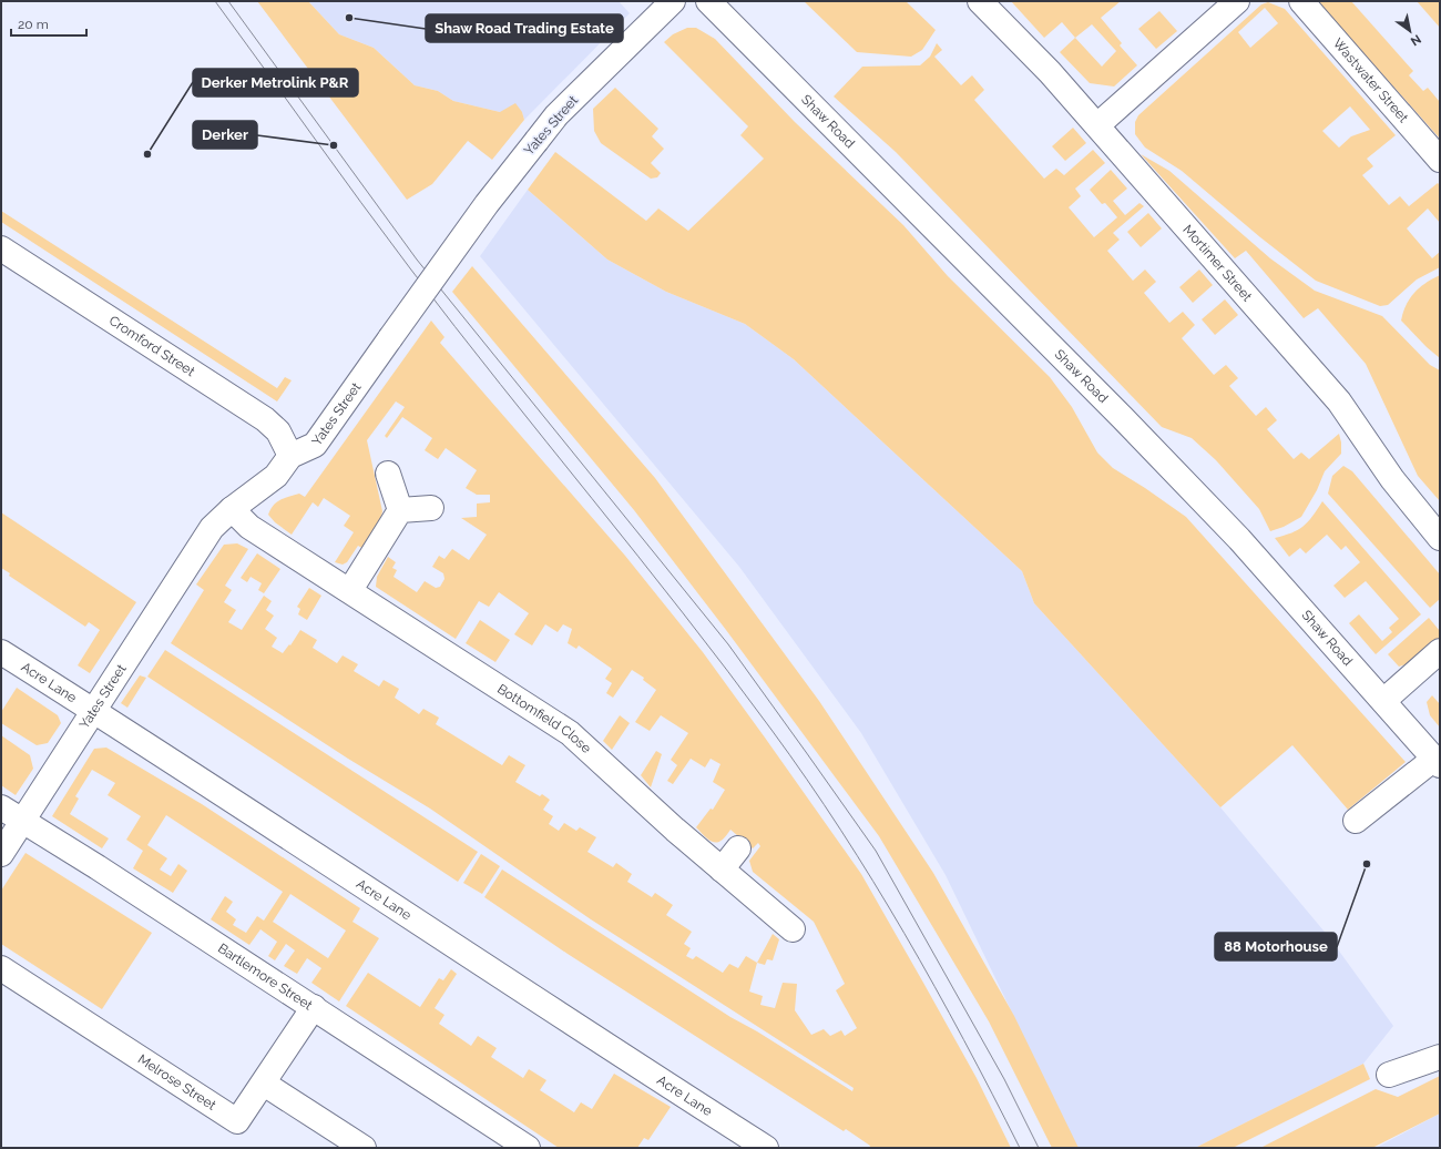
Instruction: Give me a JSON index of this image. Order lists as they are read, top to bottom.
{
  "streets": {
    "street": [
      "Wastwater Street",
      "Shaw Road",
      "Yates Street",
      "Mortimer Street",
      "Cromford Street",
      "Acre Lane",
      "Bottomfield Close",
      "Bartlemore Street",
      "Melrose Street"
    ]
  },
  "crossings": [
    ["Yates Street", "Cromford Street"],
    ["Yates Street", "Acre Lane"],
    ["Yates Street", "Bottomfield Close"],
    ["Yates Street", "Bartlemore Street"],
    ["Bartlemore Street", "Melrose Street"]
  ],
  "places": [
    "Shaw Road Trading Estate",
    "Derker",
    "Derker Metrolink P&R",
    "88 Motorhouse"
  ],
  "scale_bar": "20 m",
  "north": "bottom right"
}
